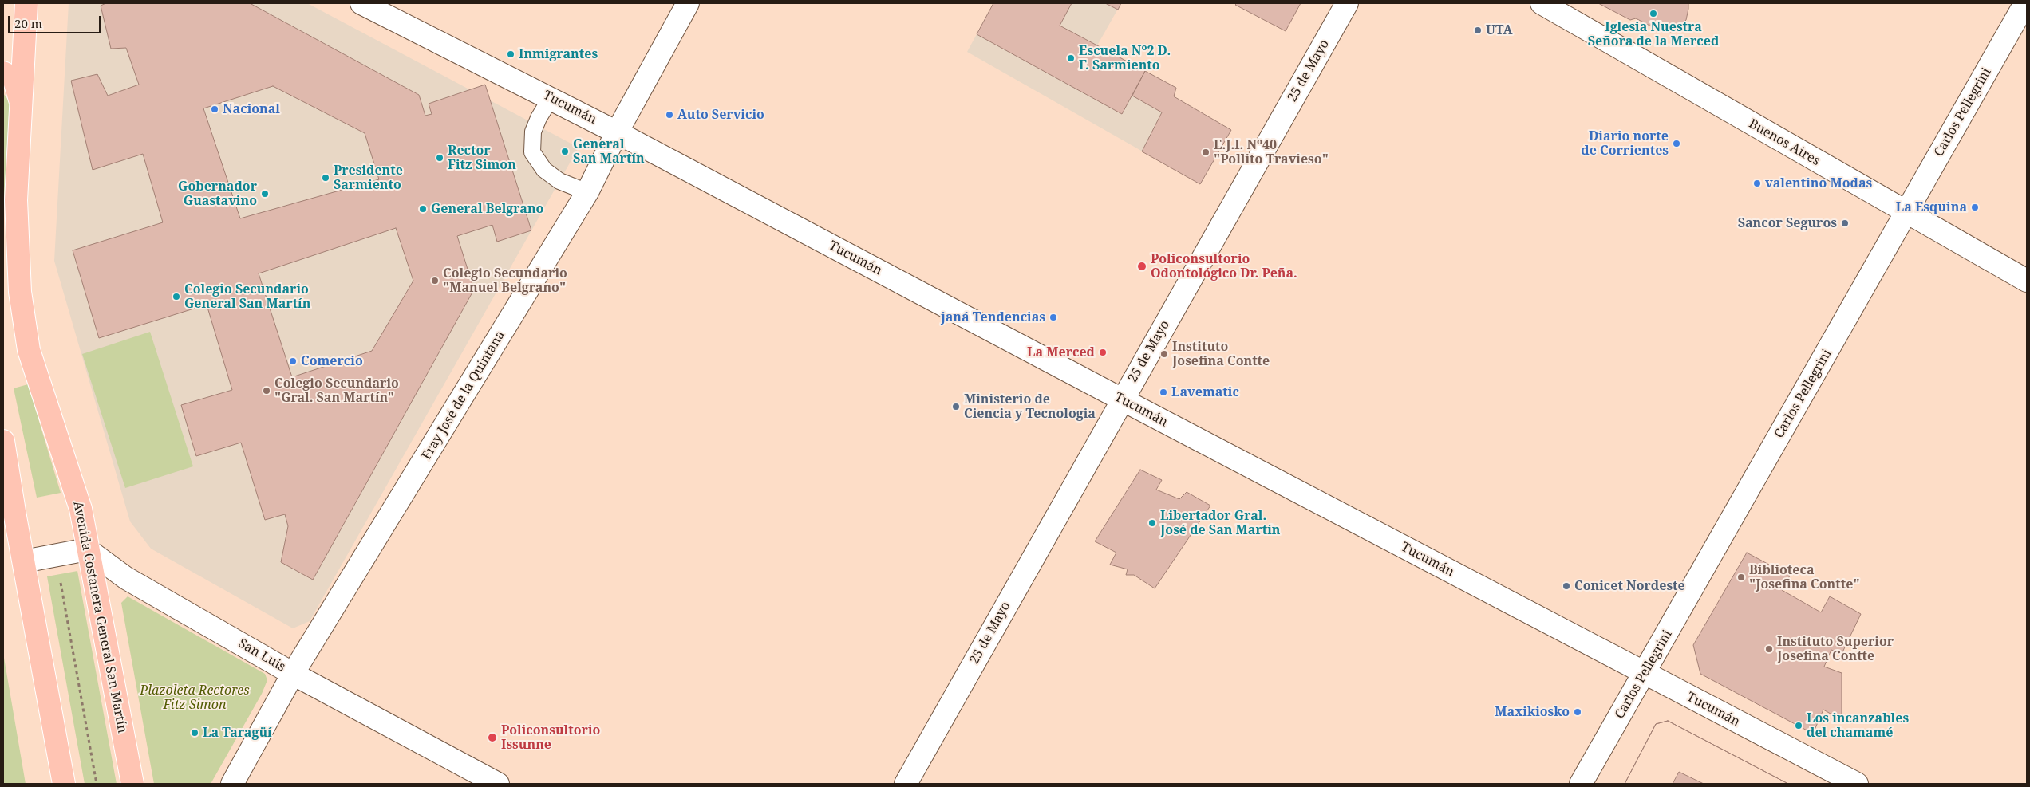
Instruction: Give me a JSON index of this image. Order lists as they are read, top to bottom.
{
  "streets": {
    "main road": ["Avenida Costanera General San Martín"],
    "street": [
      "25 de Mayo",
      "Tucumán",
      "Carlos Pellegrini",
      "Buenos Aires",
      "Fray José de la Quintana",
      "San Luis"
    ]
  },
  "crossings": [
    ["25 de Mayo", "Tucumán"],
    ["Tucumán", "Carlos Pellegrini"],
    ["Tucumán", "Fray José de la Quintana"],
    ["Carlos Pellegrini", "Buenos Aires"],
    ["Fray José de la Quintana", "San Luis"],
    ["Avenida Costanera General San Martín", "San Luis"]
  ],
  "parks": ["Plazoleta Rectores Fitz Simon"],
  "places": [
    "Iglesia Nuestra Señora de la Merced",
    "UTA",
    "Inmigrantes",
    "Escuela Nº2 D. F. Sarmiento",
    "Nacional",
    "Auto Servicio",
    "Diario norte de Corrientes",
    "General San Martín",
    "E.J.I. Nº40 \"Pollito Travieso\"",
    "Rector Fitz Simon",
    "Presidente Sarmiento",
    "valentino Modas",
    "Gobernador Guastavino",
    "La Esquina",
    "General Belgrano",
    "Sancor Seguros",
    "Policonsultorio Odontológico Dr. Peña.",
    "Colegio Secundario \"Manuel Belgrano\"",
    "Colegio Secundario General San Martín",
    "janá Tendencias",
    "La Merced",
    "Instituto Josefina Contte",
    "Comercio",
    "Colegio Secundario \"Gral. San Martín\"",
    "Lavematic",
    "Ministerio de Ciencia y Tecnologia",
    "Libertador Gral. José de San Martín",
    "Biblioteca \"Josefina Contte\"",
    "Conicet Nordeste",
    "Instituto Superior Josefina Contte",
    "Maxikiosko",
    "Los incanzables del chamamé",
    "La Taragüí",
    "Policonsultorio Issunne"
  ],
  "scale_bar": "20 m"
}
